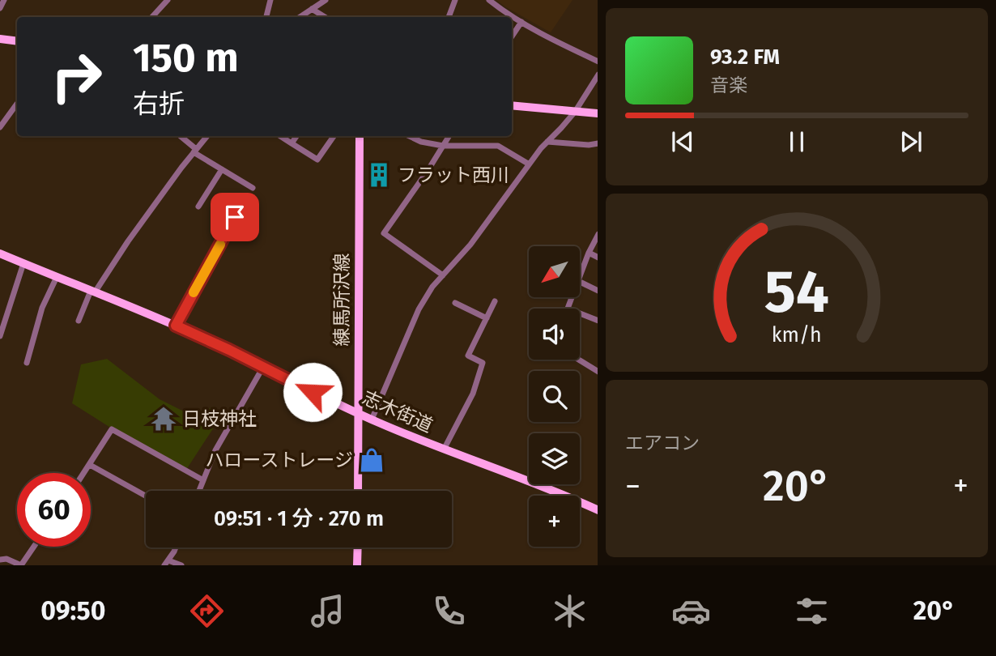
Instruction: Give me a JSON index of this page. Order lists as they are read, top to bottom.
{
  "streets": {
    "main road": ["練馬所沢線", "志木街道"]
  },
  "crossings": [
    ["練馬所沢線", "志木街道"]
  ],
  "places": {
    "building": ["フラット西川"],
    "temple": ["日枝神社"],
    "shop": ["ハローストレージ"]
  },
  "north": "bottom left",
  "page": {
    "turn": ["150 m", "右折"],
    "song": ["93.2 FM", "音楽"],
    "map_buttons": "+",
    "tile": "エアコン",
    "heat": ["−", "20°", "+"],
    "limit": "60",
    "trip": "09:51 · 1 分 · 270 m",
    "tabs": ["09:50", "20°"],
    "gauge": ["54", "km/h"]
  }
}
